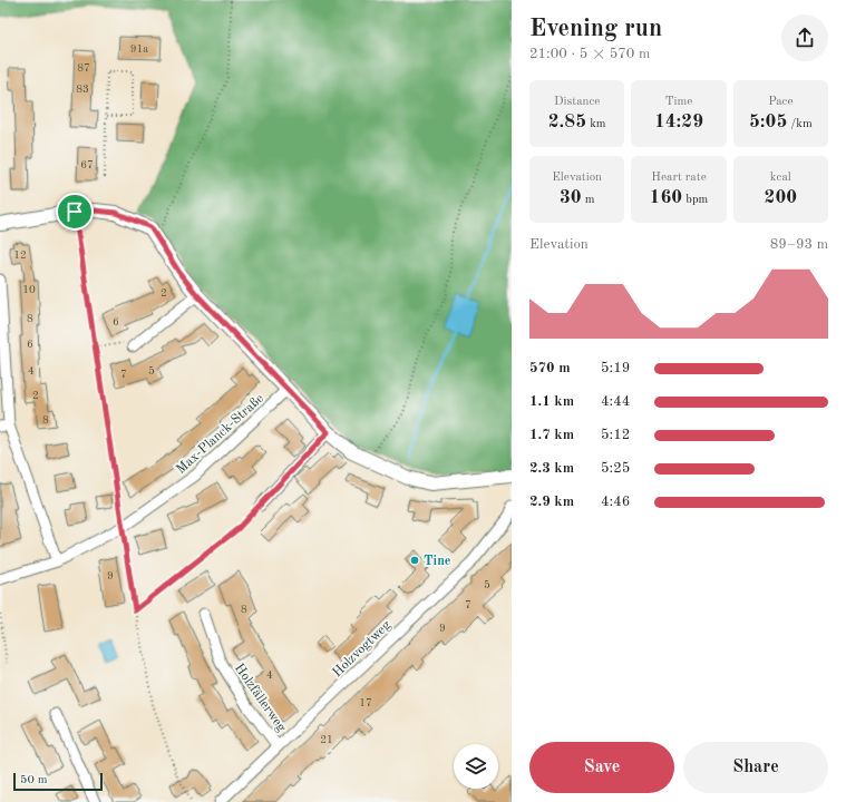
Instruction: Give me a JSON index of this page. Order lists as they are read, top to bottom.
{
  "streets": {
    "street": ["Max-Planck-Straße", "Holzvogtweg", "Holzfällerweg"]
  },
  "crossings": [
    ["Holzvogtweg", "Holzfällerweg"]
  ],
  "places": ["Tine"],
  "house_numbers": [
    "91a",
    "87",
    "83",
    "67",
    "12",
    "10",
    "2",
    "8",
    "6",
    "6",
    "4",
    "5",
    "7",
    "2",
    "8",
    "9",
    "5",
    "7",
    "8",
    "9",
    "4",
    "17",
    "21"
  ],
  "scale_bar": "50 m",
  "page": {
    "heading": ["Evening run", "21:00 · 5 × 570 m"],
    "stats": [
      ["Distance", "2.85 km"],
      ["Time", "14:29"],
      ["Pace", "5:05 /km"],
      ["Elevation", "30 m"],
      ["Heart rate", "160 bpm"],
      ["kcal", "200"]
    ],
    "chart": ["Elevation", "89–93 m"],
    "list": [
      {
        "name": "570 m",
        "note": "5:19"
      },
      {
        "name": "1.1 km",
        "note": "4:44"
      },
      {
        "name": "1.7 km",
        "note": "5:12"
      },
      {
        "name": "2.3 km",
        "note": "5:25"
      },
      {
        "name": "2.9 km",
        "note": "4:46"
      }
    ],
    "buttons": ["Save", "Share"],
    "scale": "50 m"
  }
}
